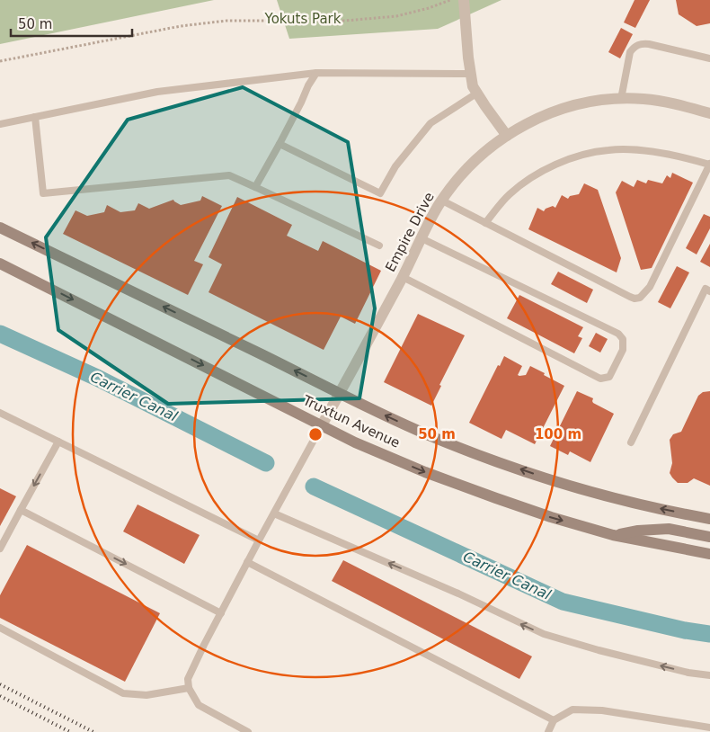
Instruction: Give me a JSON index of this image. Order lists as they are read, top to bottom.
{
  "streets": {
    "main road": ["Truxtun Avenue"],
    "street": ["Empire Drive"]
  },
  "crossings": [
    ["Empire Drive", "Truxtun Avenue"]
  ],
  "water": ["Carrier Canal"],
  "parks": ["Yokuts Park"],
  "scale_bar": "50 m",
  "rings": ["50 m", "100 m"]
}
